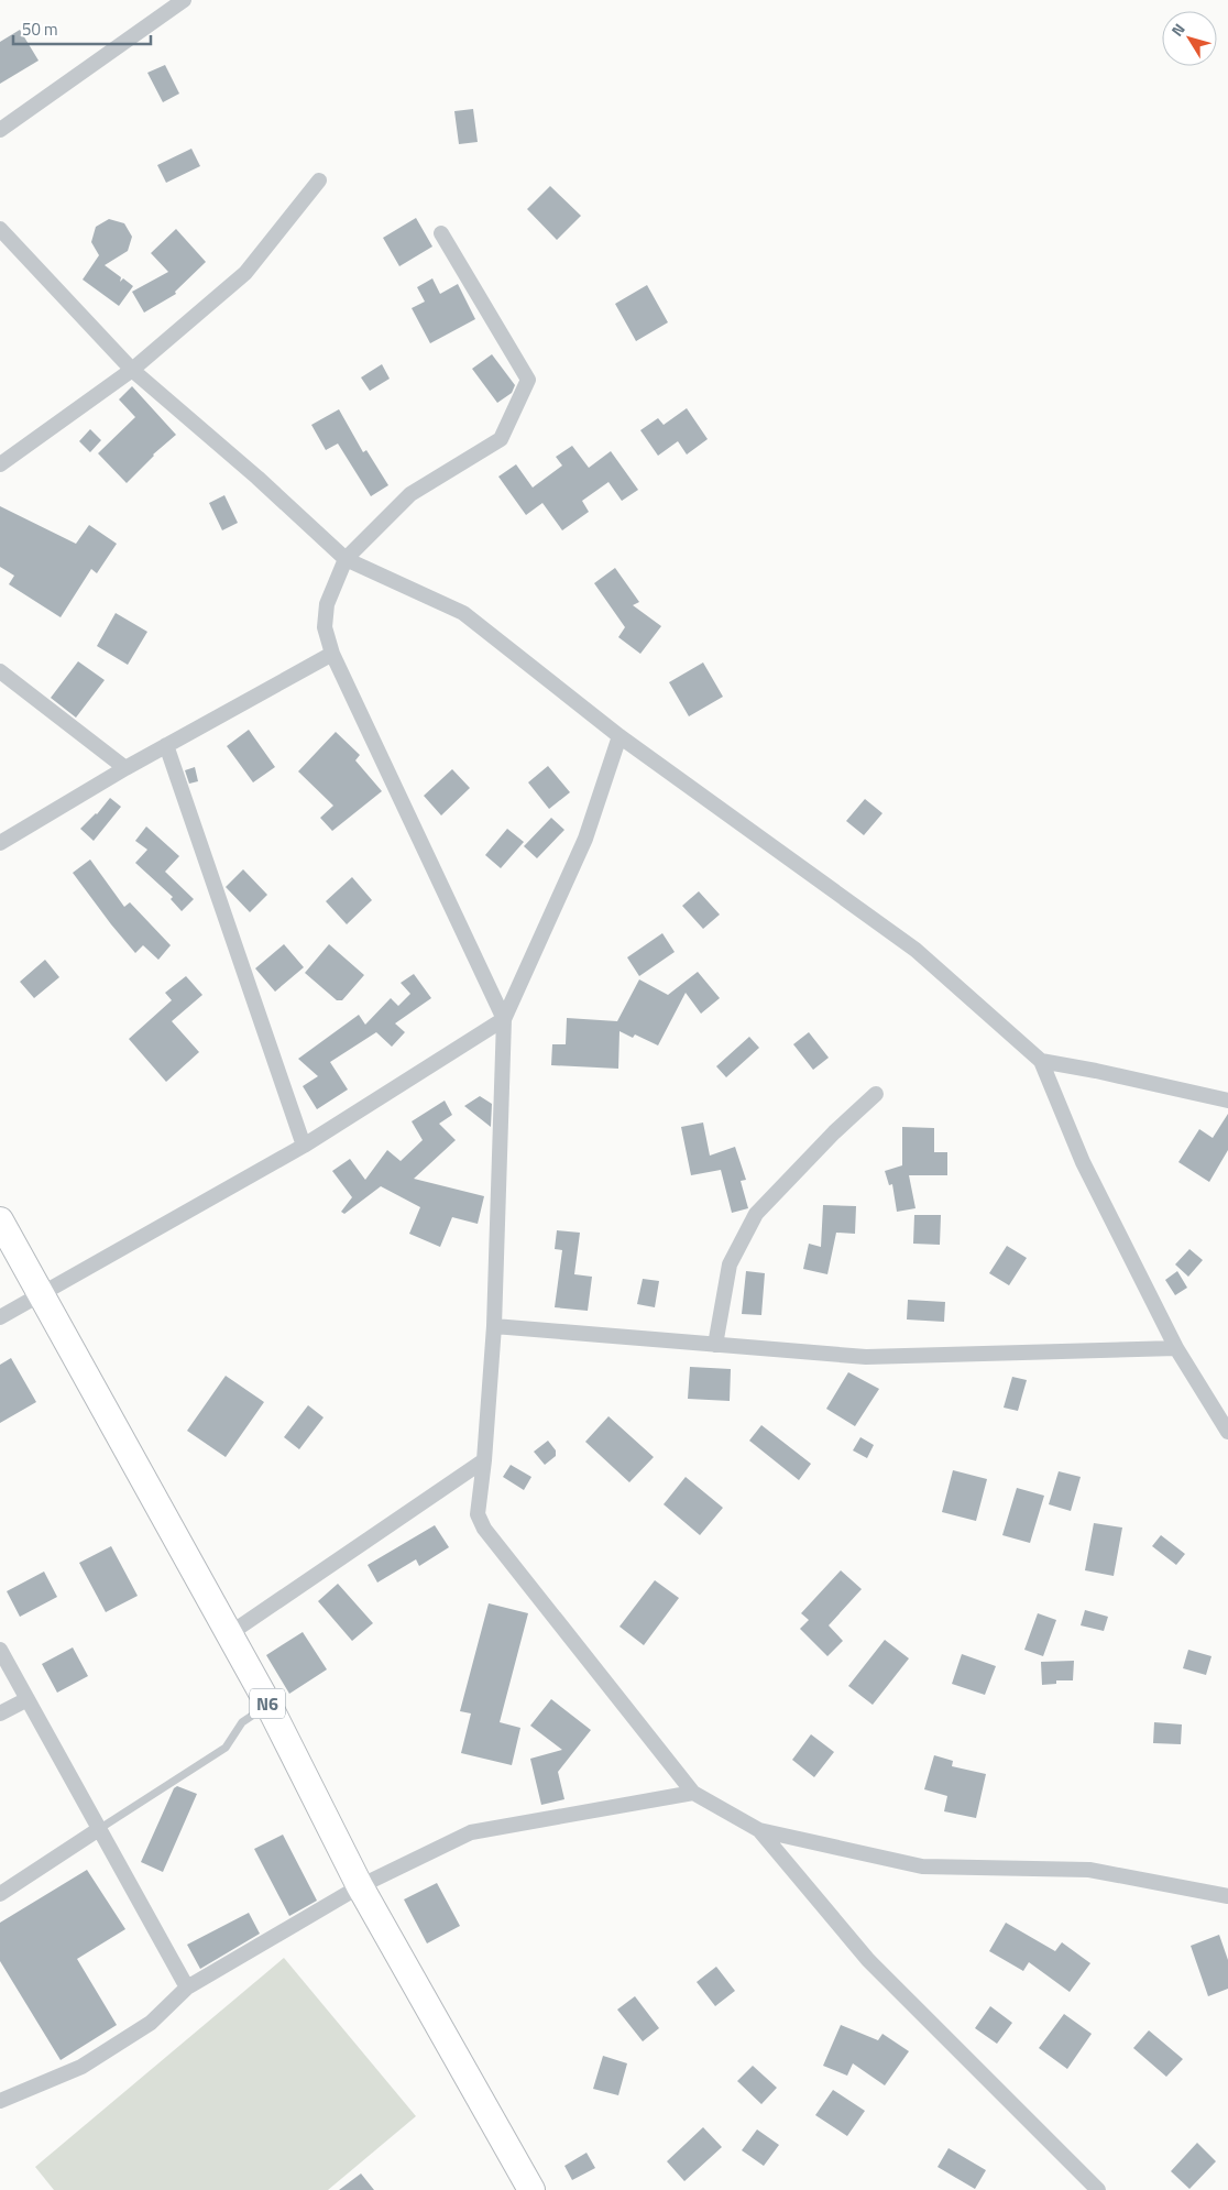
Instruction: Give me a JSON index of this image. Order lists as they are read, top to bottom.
{
  "streets": {
    "highway": ["N6"]
  },
  "scale_bar": "50 m",
  "north": "top left"
}
